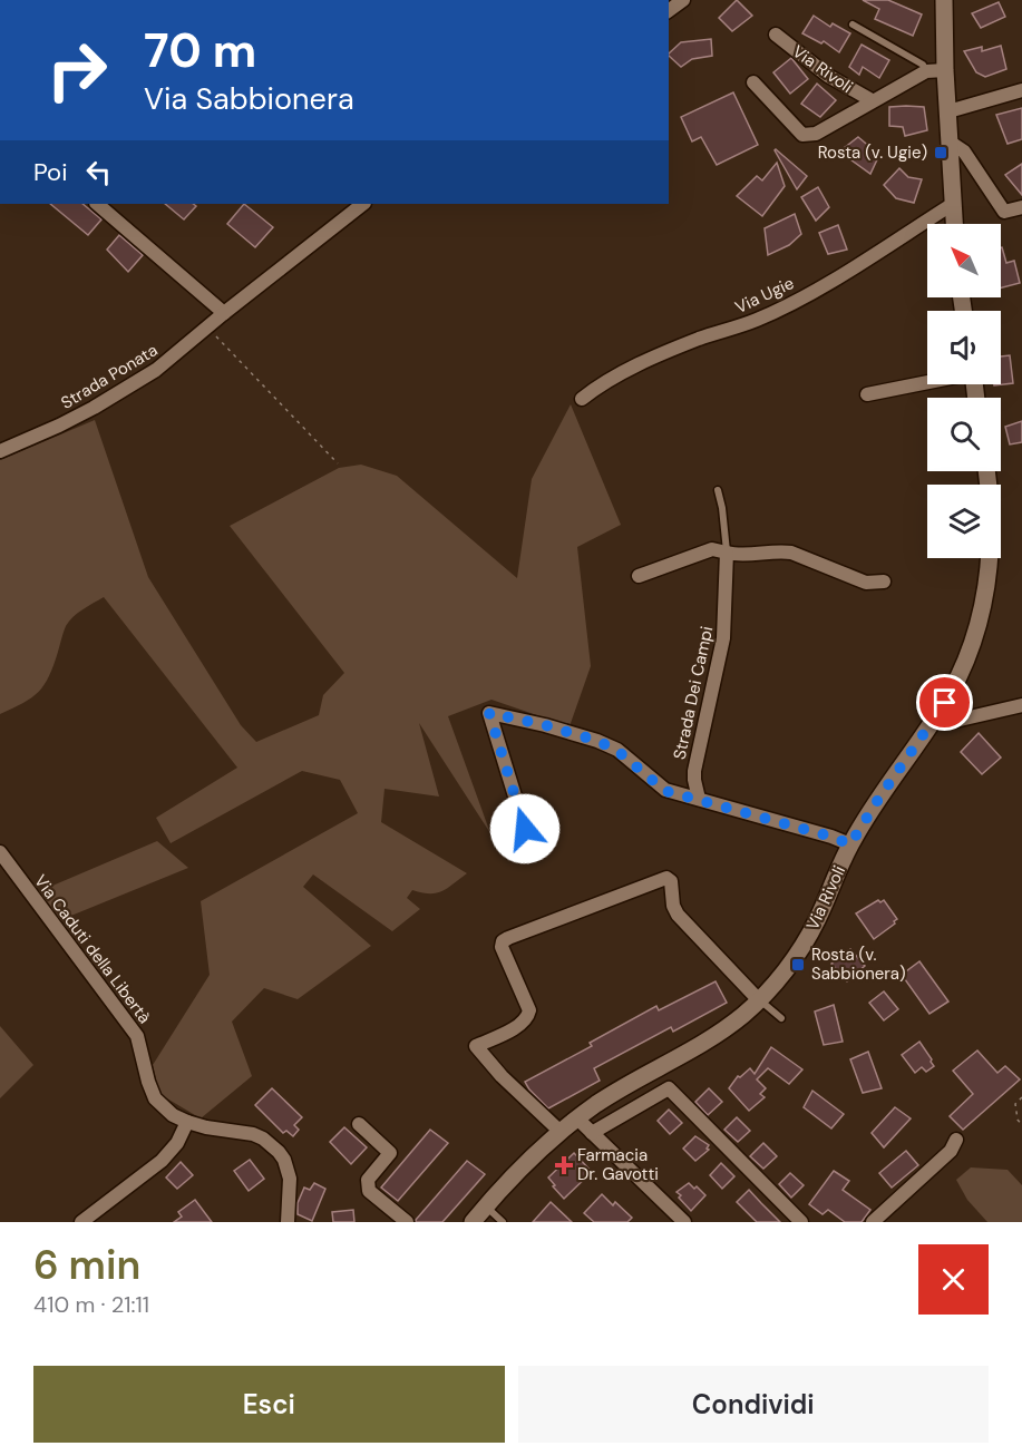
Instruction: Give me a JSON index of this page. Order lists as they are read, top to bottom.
{
  "streets": {
    "street": [
      "Via Rivoli",
      "Via Ugie",
      "Strada Ponata",
      "Strada Dei Campi",
      "Via Caduti della Libertà"
    ]
  },
  "places": {
    "transit": ["Rosta (v. Ugie)", "Rosta (v. Sabbionera)"],
    "health": ["Farmacia Dr. Gavotti"]
  },
  "north": "top left",
  "page": {
    "turn": ["70 m", "Via Sabbionera"],
    "then": "Poi",
    "heading": ["6 min", "410 m · 21:11"],
    "buttons": ["Esci", "Condividi"]
  }
}
